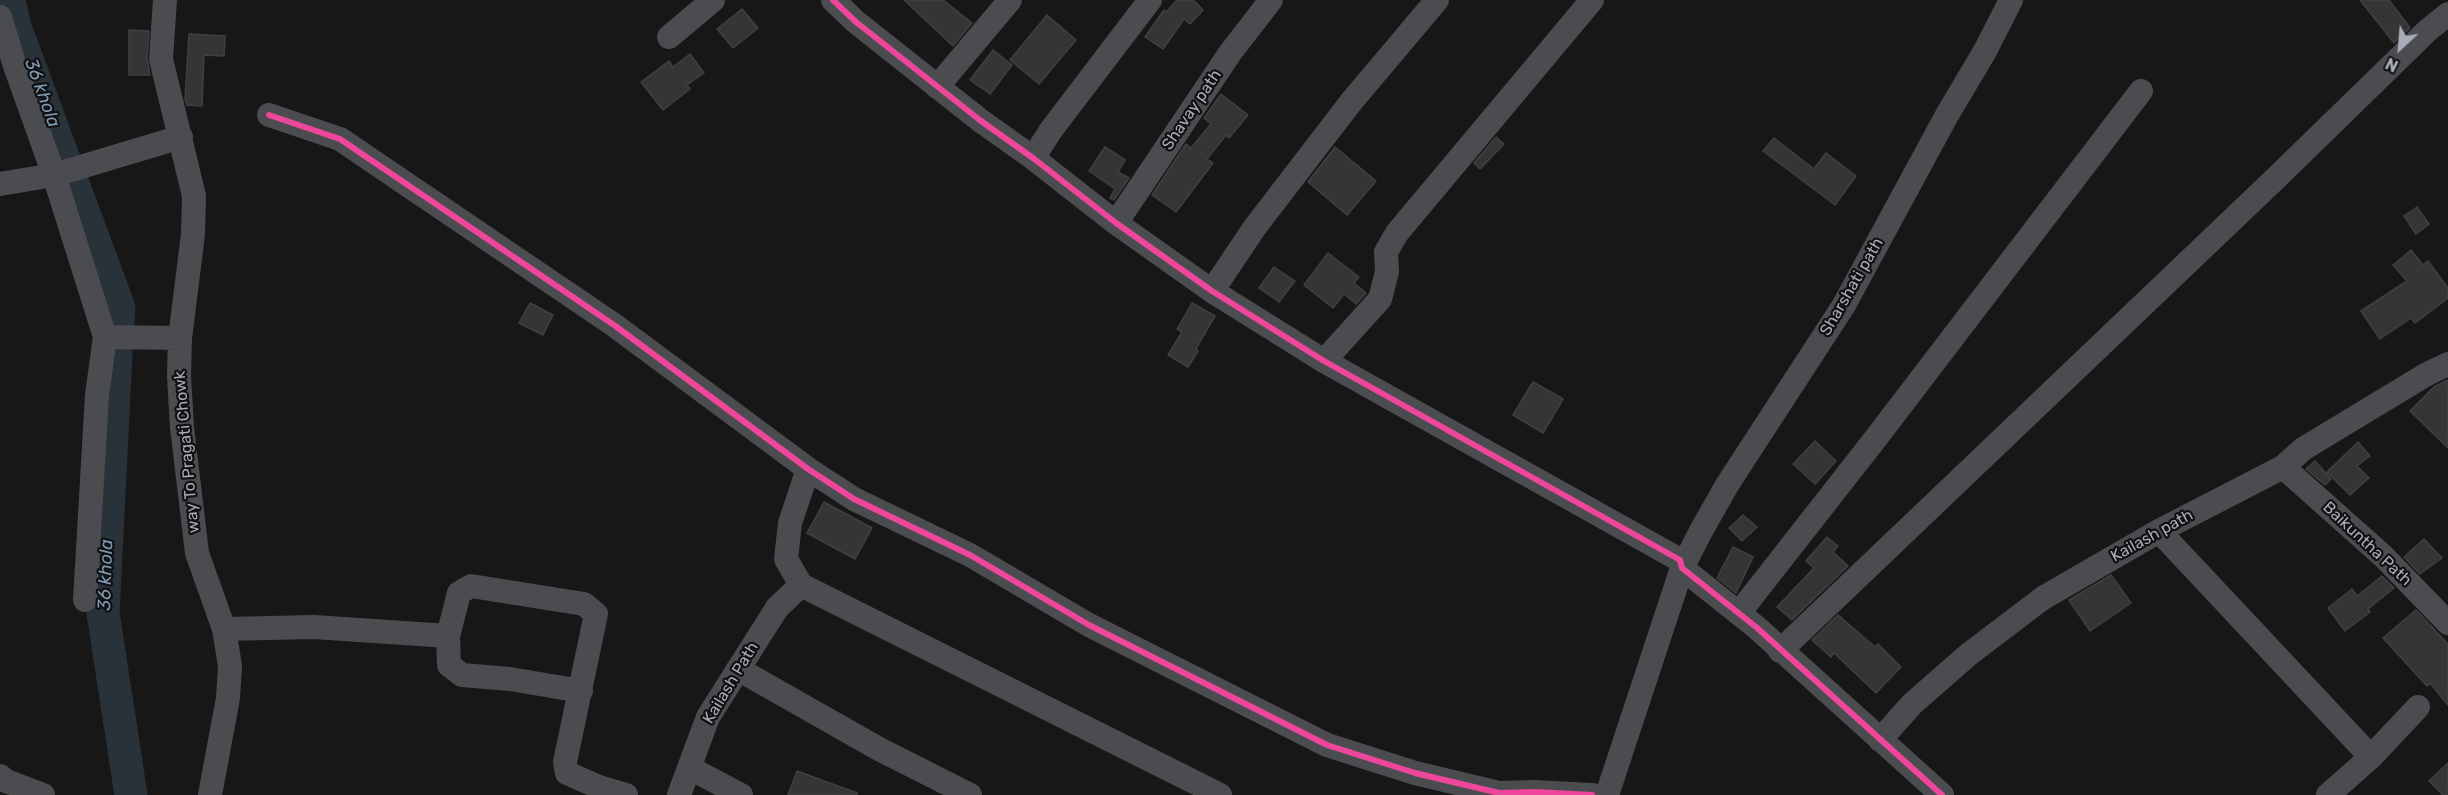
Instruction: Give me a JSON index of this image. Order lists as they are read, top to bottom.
{
  "streets": {
    "street": [
      "Shavay path",
      "Sharshati path",
      "way To Pragati Chowk",
      "Kailash path",
      "Baikuntha Path",
      "Kailash Path"
    ]
  },
  "crossings": [
    ["Kailash path", "Baikuntha Path"]
  ],
  "water": ["36 khola"],
  "north": "bottom left"
}
